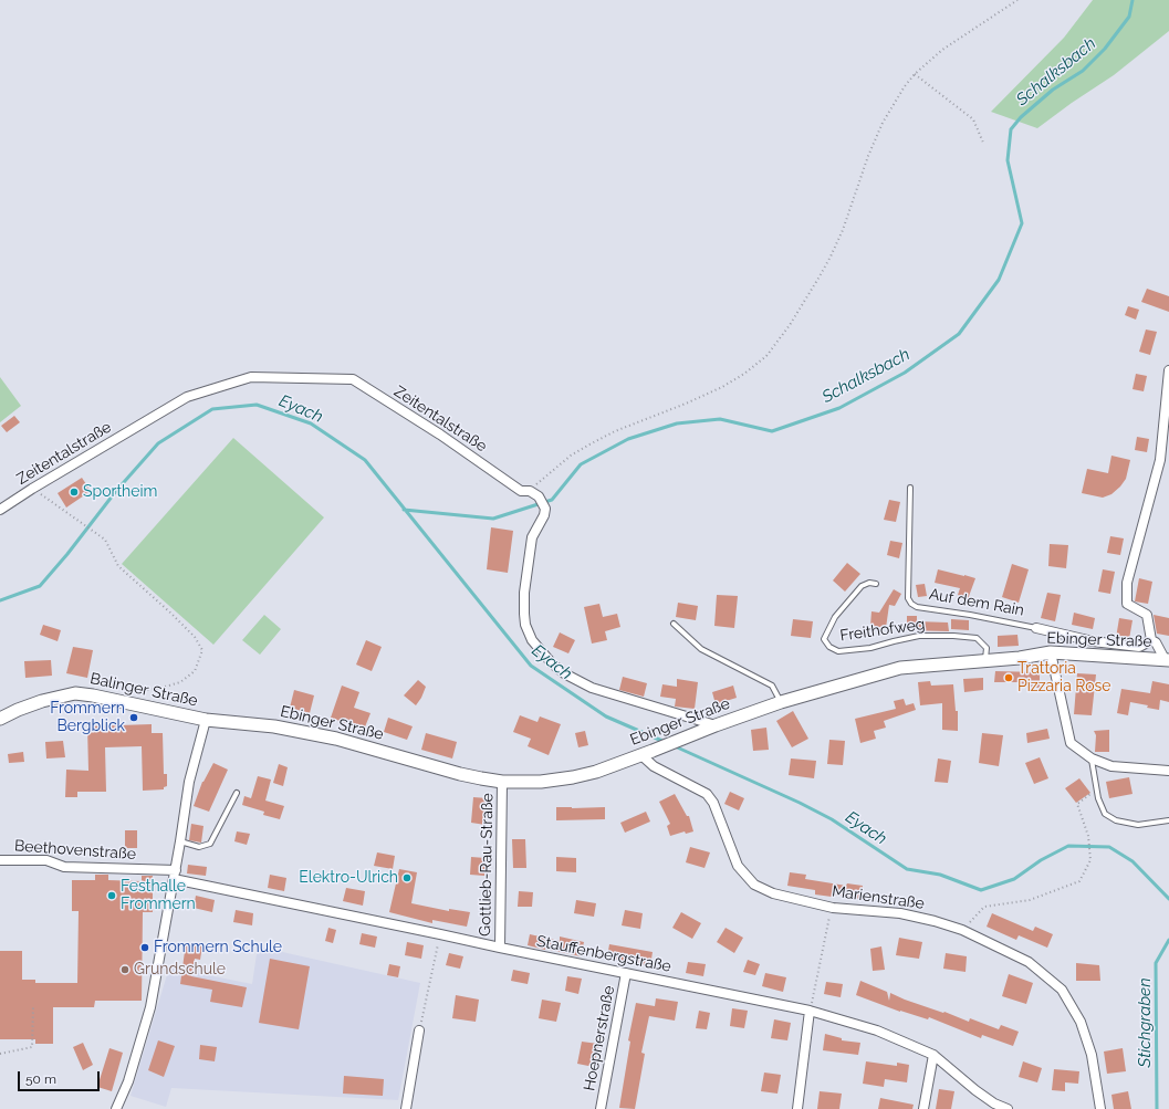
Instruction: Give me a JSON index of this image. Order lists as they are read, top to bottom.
{
  "streets": {
    "main road": ["Ebinger Straße", "Balinger Straße"],
    "street": [
      "Zeitentalstraße",
      "Auf dem Rain",
      "Beethovenstraße",
      "Gottlieb-Rau-Straße",
      "Marienstraße",
      "Stauffenbergstraße",
      "Hoepnerstraße"
    ],
    "lane": ["Freithofweg"]
  },
  "crossings": [
    ["Zeitentalstraße", "Ebinger Straße"],
    ["Freithofweg", "Ebinger Straße"],
    ["Ebinger Straße", "Balinger Straße"],
    ["Ebinger Straße", "Gottlieb-Rau-Straße"],
    ["Ebinger Straße", "Marienstraße"],
    ["Beethovenstraße", "Stauffenbergstraße"],
    ["Gottlieb-Rau-Straße", "Stauffenbergstraße"],
    ["Stauffenbergstraße", "Hoepnerstraße"]
  ],
  "water": ["Schalksbach", "Eyach", "Stichgraben"],
  "places": [
    "Sportheim",
    "Trattoria Pizzaria Rose",
    "Frommern Bergblick",
    "Elektro-Ulrich",
    "Festhalle Frommern",
    "Frommern Schule",
    "Grundschule"
  ],
  "scale_bar": "50 m"
}
